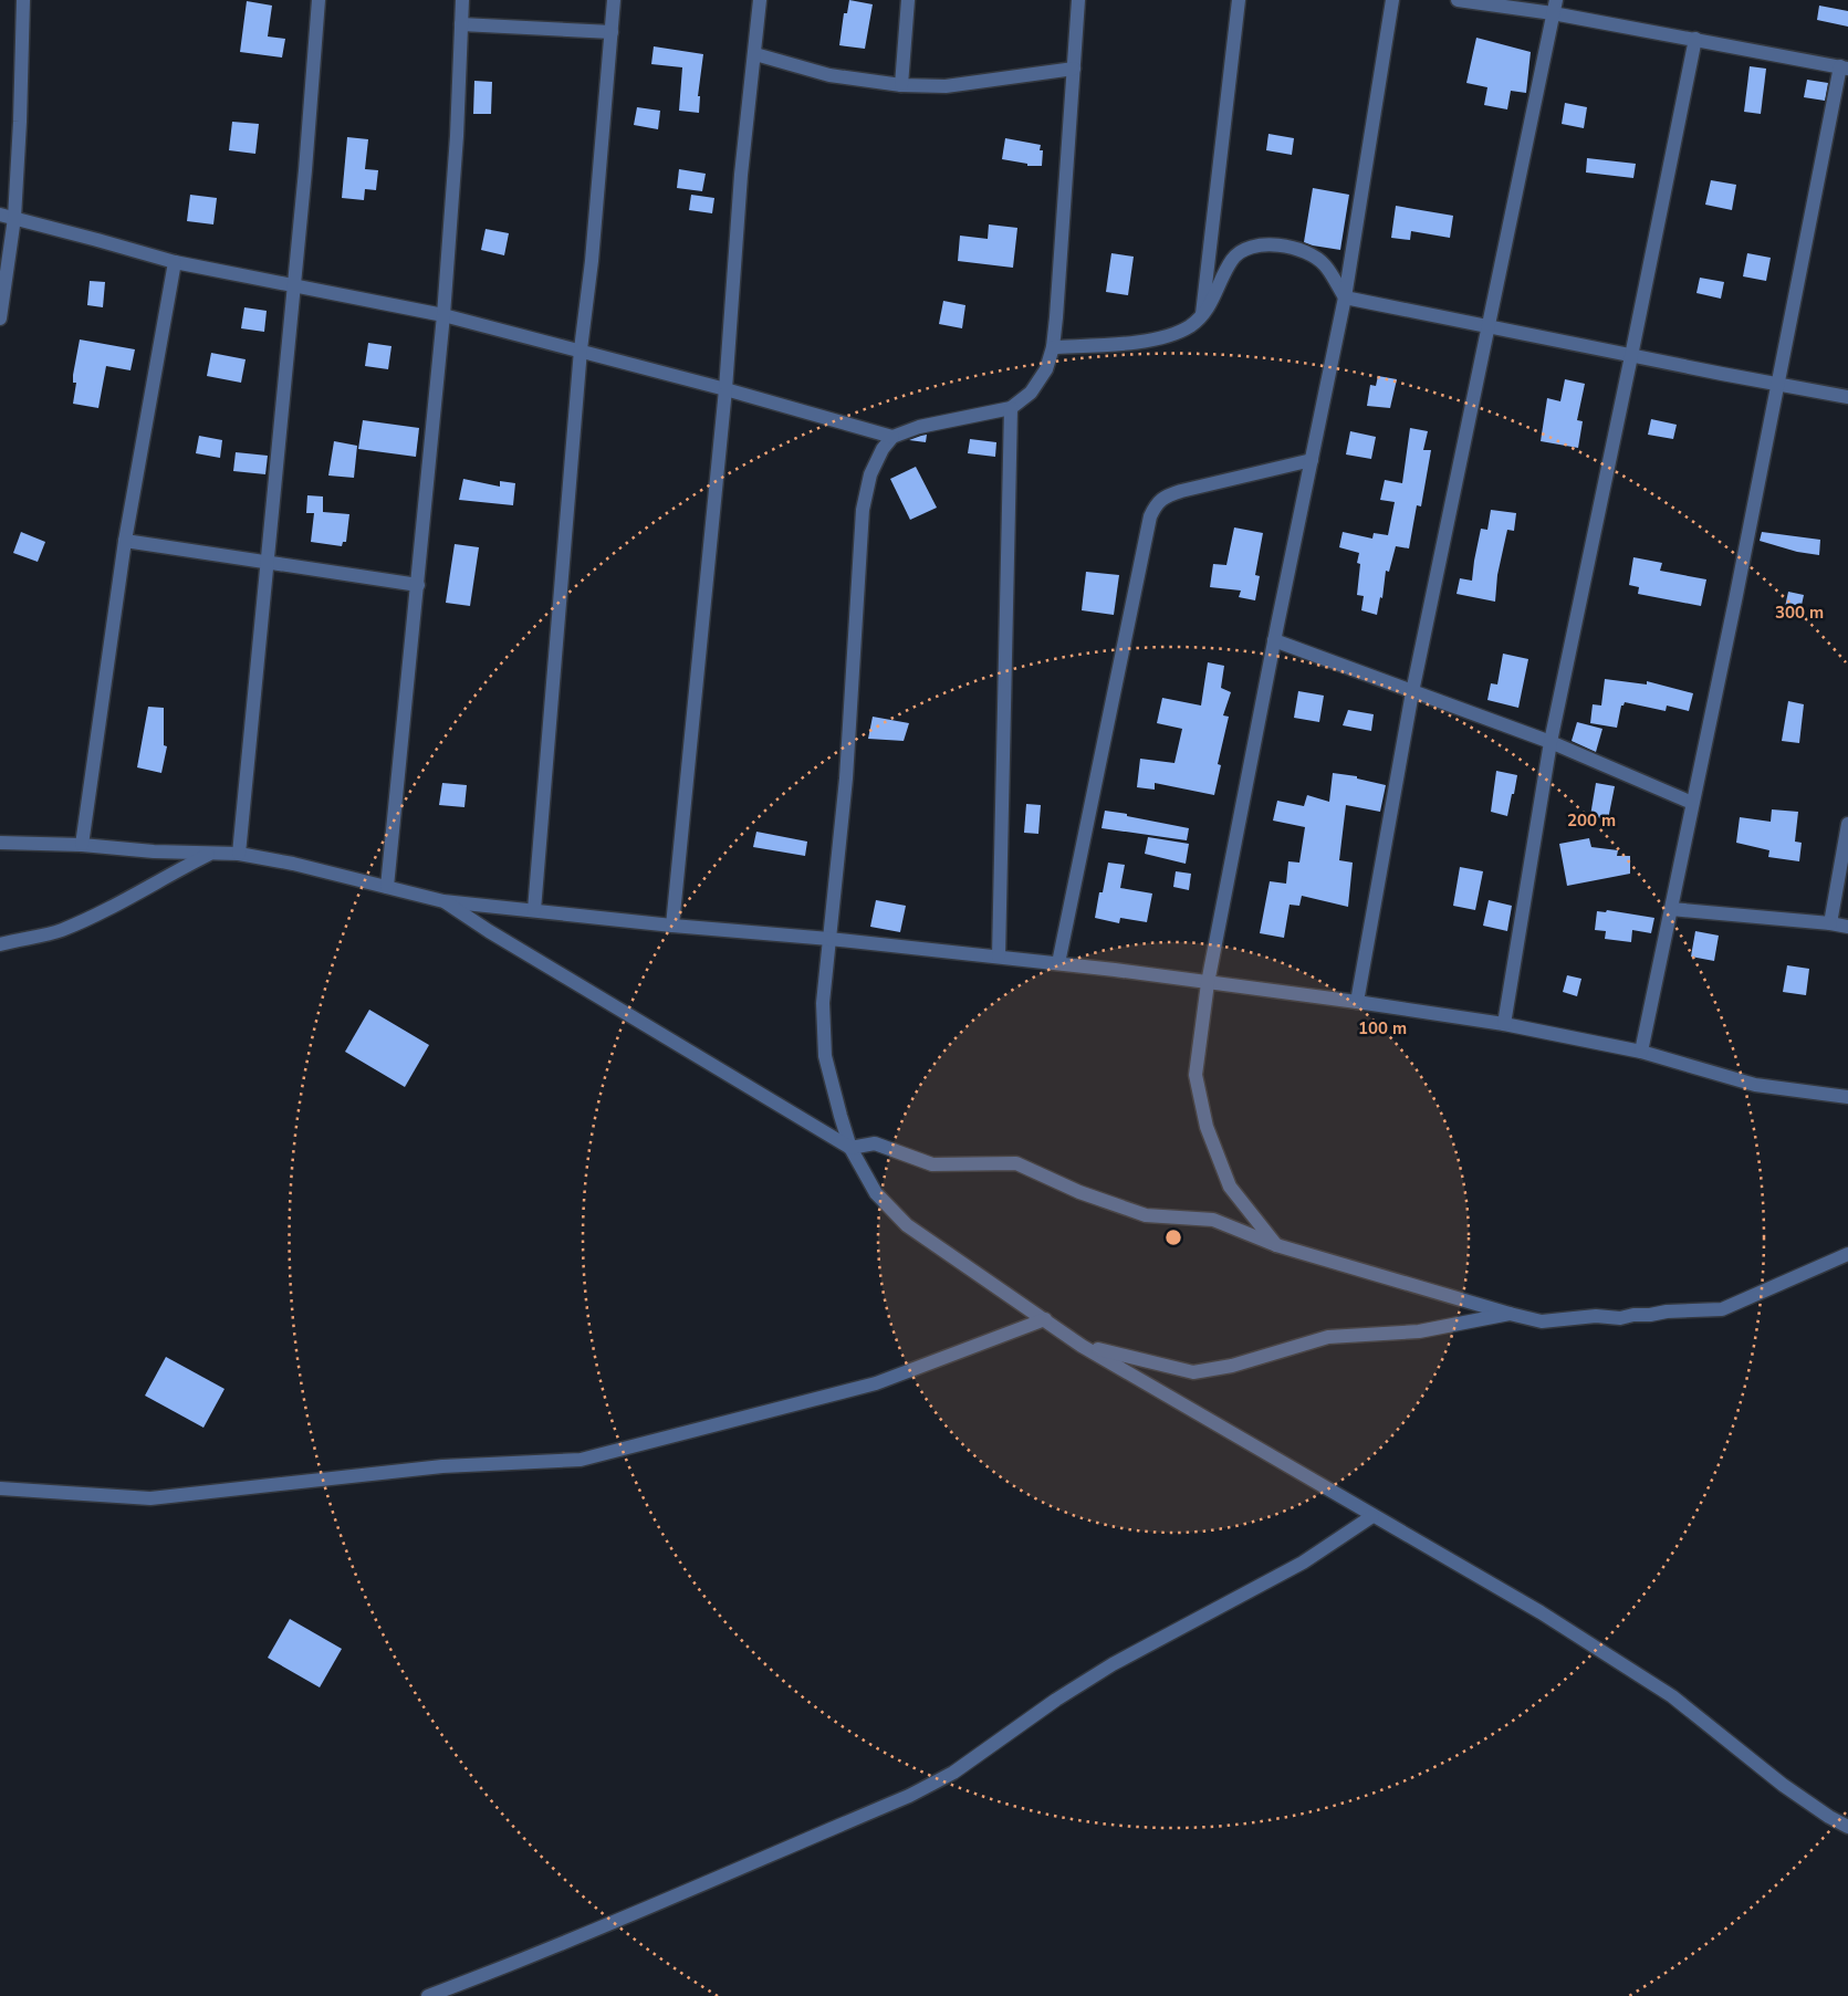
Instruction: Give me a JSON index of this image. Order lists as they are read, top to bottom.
{
  "rings": ["300 m", "200 m", "100 m"]
}
